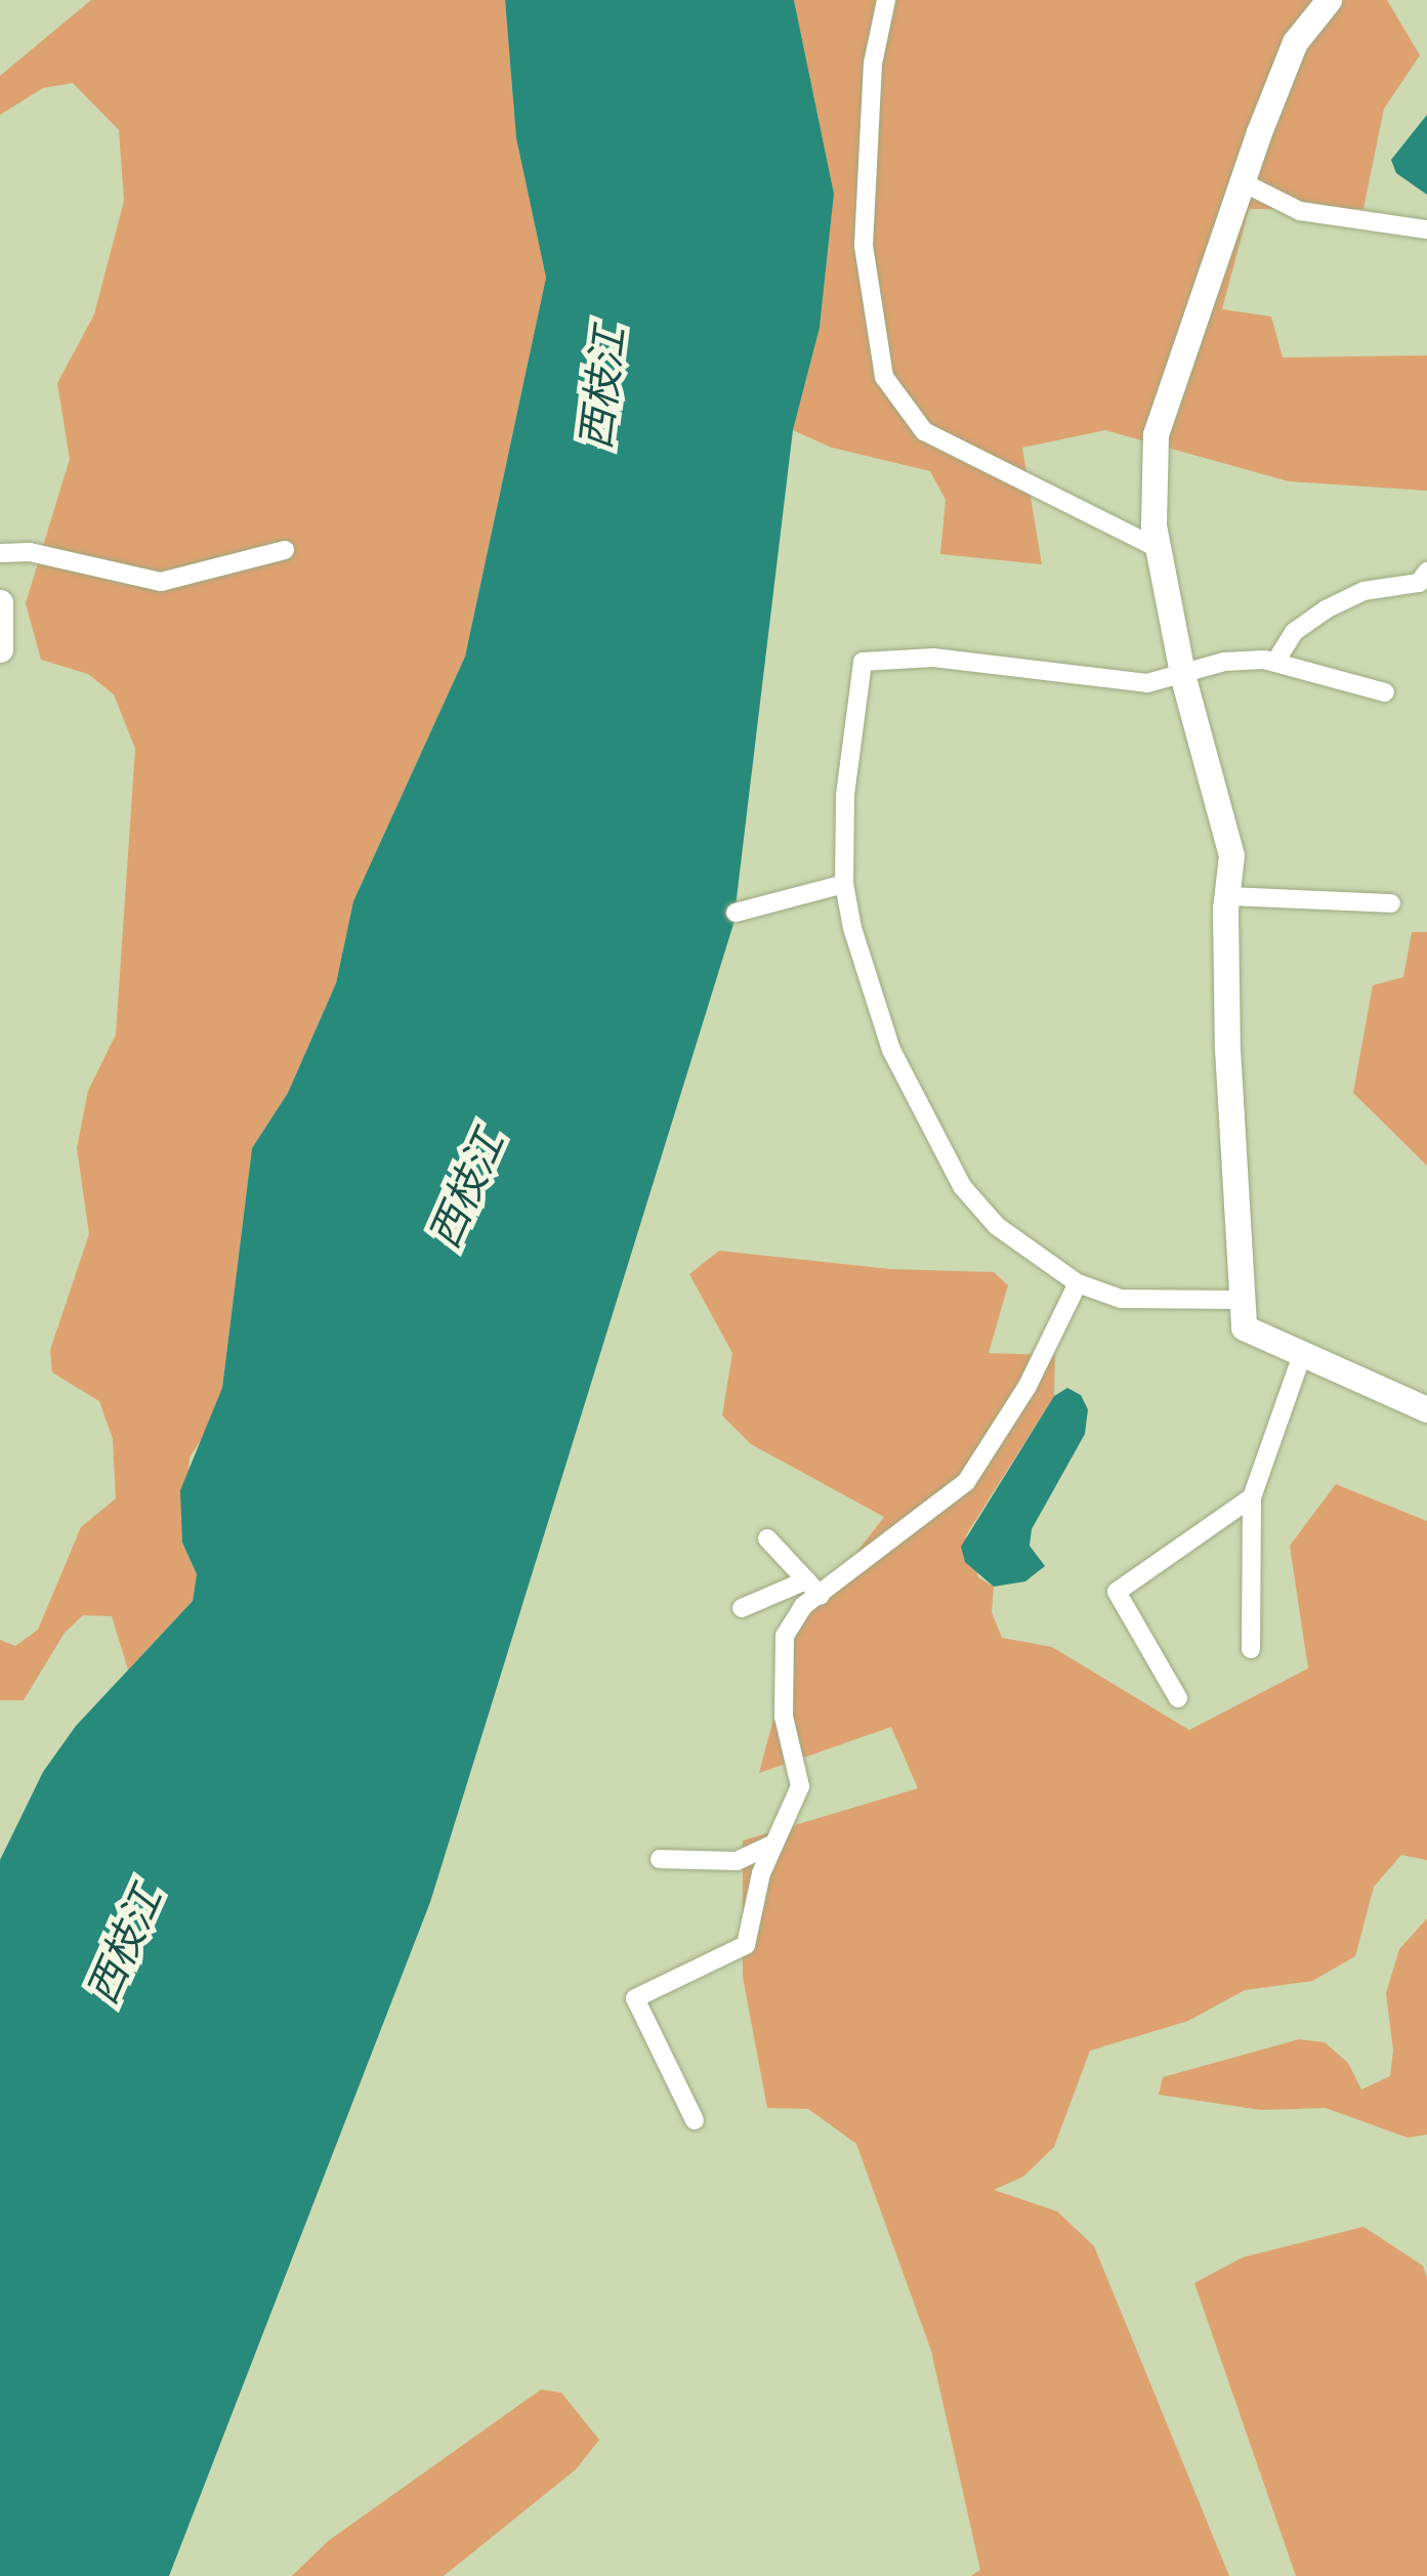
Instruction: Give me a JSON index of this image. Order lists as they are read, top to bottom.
{
  "water": ["西枝江"]
}
